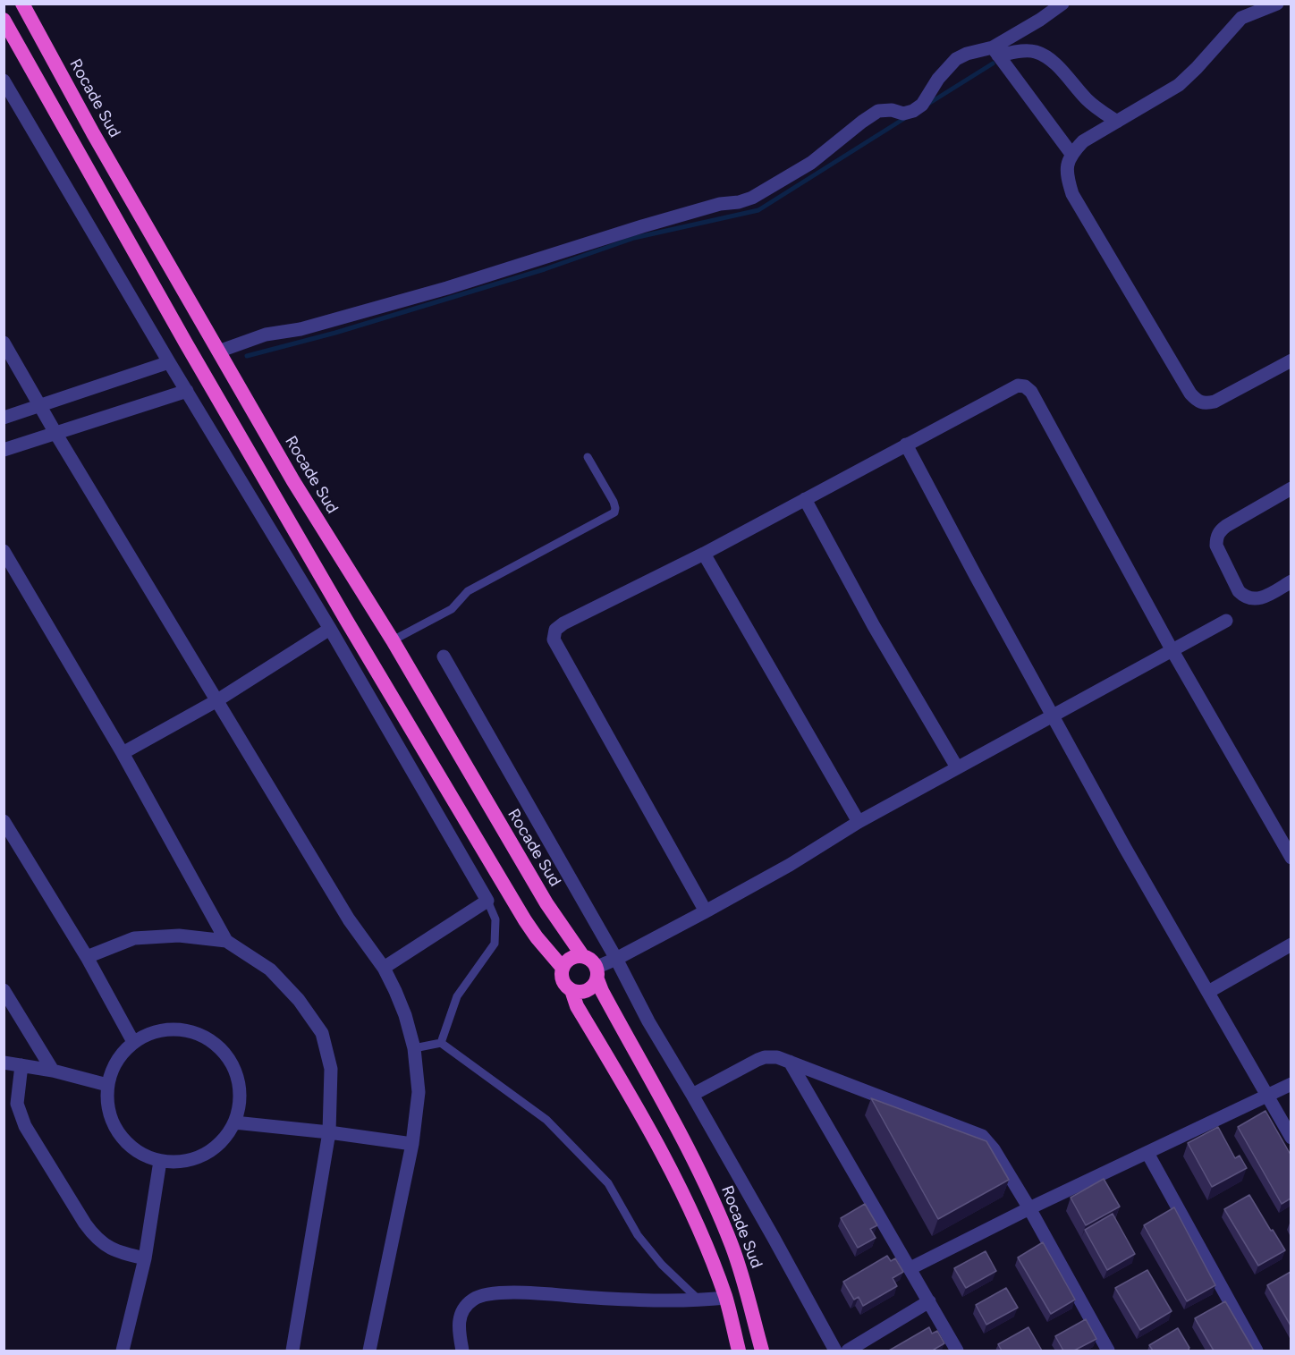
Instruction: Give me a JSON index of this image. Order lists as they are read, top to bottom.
{
  "streets": {
    "highway": ["Rocade Sud"]
  }
}
